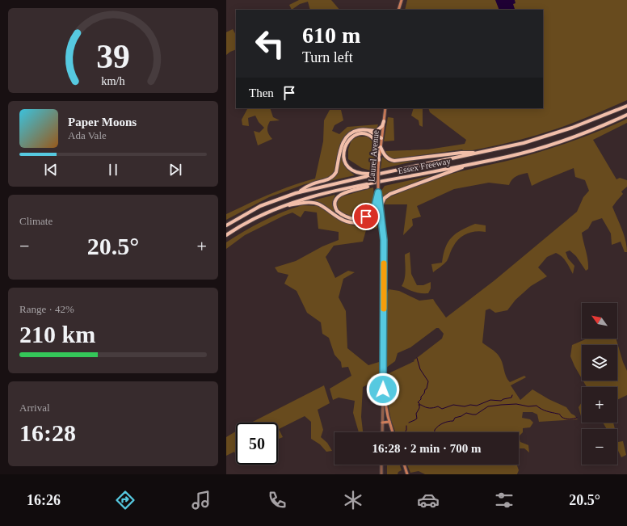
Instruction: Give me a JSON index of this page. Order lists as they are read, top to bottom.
{
  "streets": {
    "highway": ["Essex Freeway"],
    "main road": ["Laurel Avenue"]
  },
  "north": "top left",
  "page": {
    "turn": ["610 m", "Turn left"],
    "then": "Then",
    "song": ["Paper Moons", "Ada Vale"],
    "tile": [
      "Climate",
      ["Range · 42%", "210 km"],
      ["Arrival", "16:28"]
    ],
    "heat": ["−", "20.5°", "+"],
    "map_buttons": ["+", "−"],
    "limit": "50",
    "trip": "16:28 · 2 min · 700 m",
    "tabs": ["16:26", "20.5°"],
    "gauge": ["39", "km/h"]
  }
}
